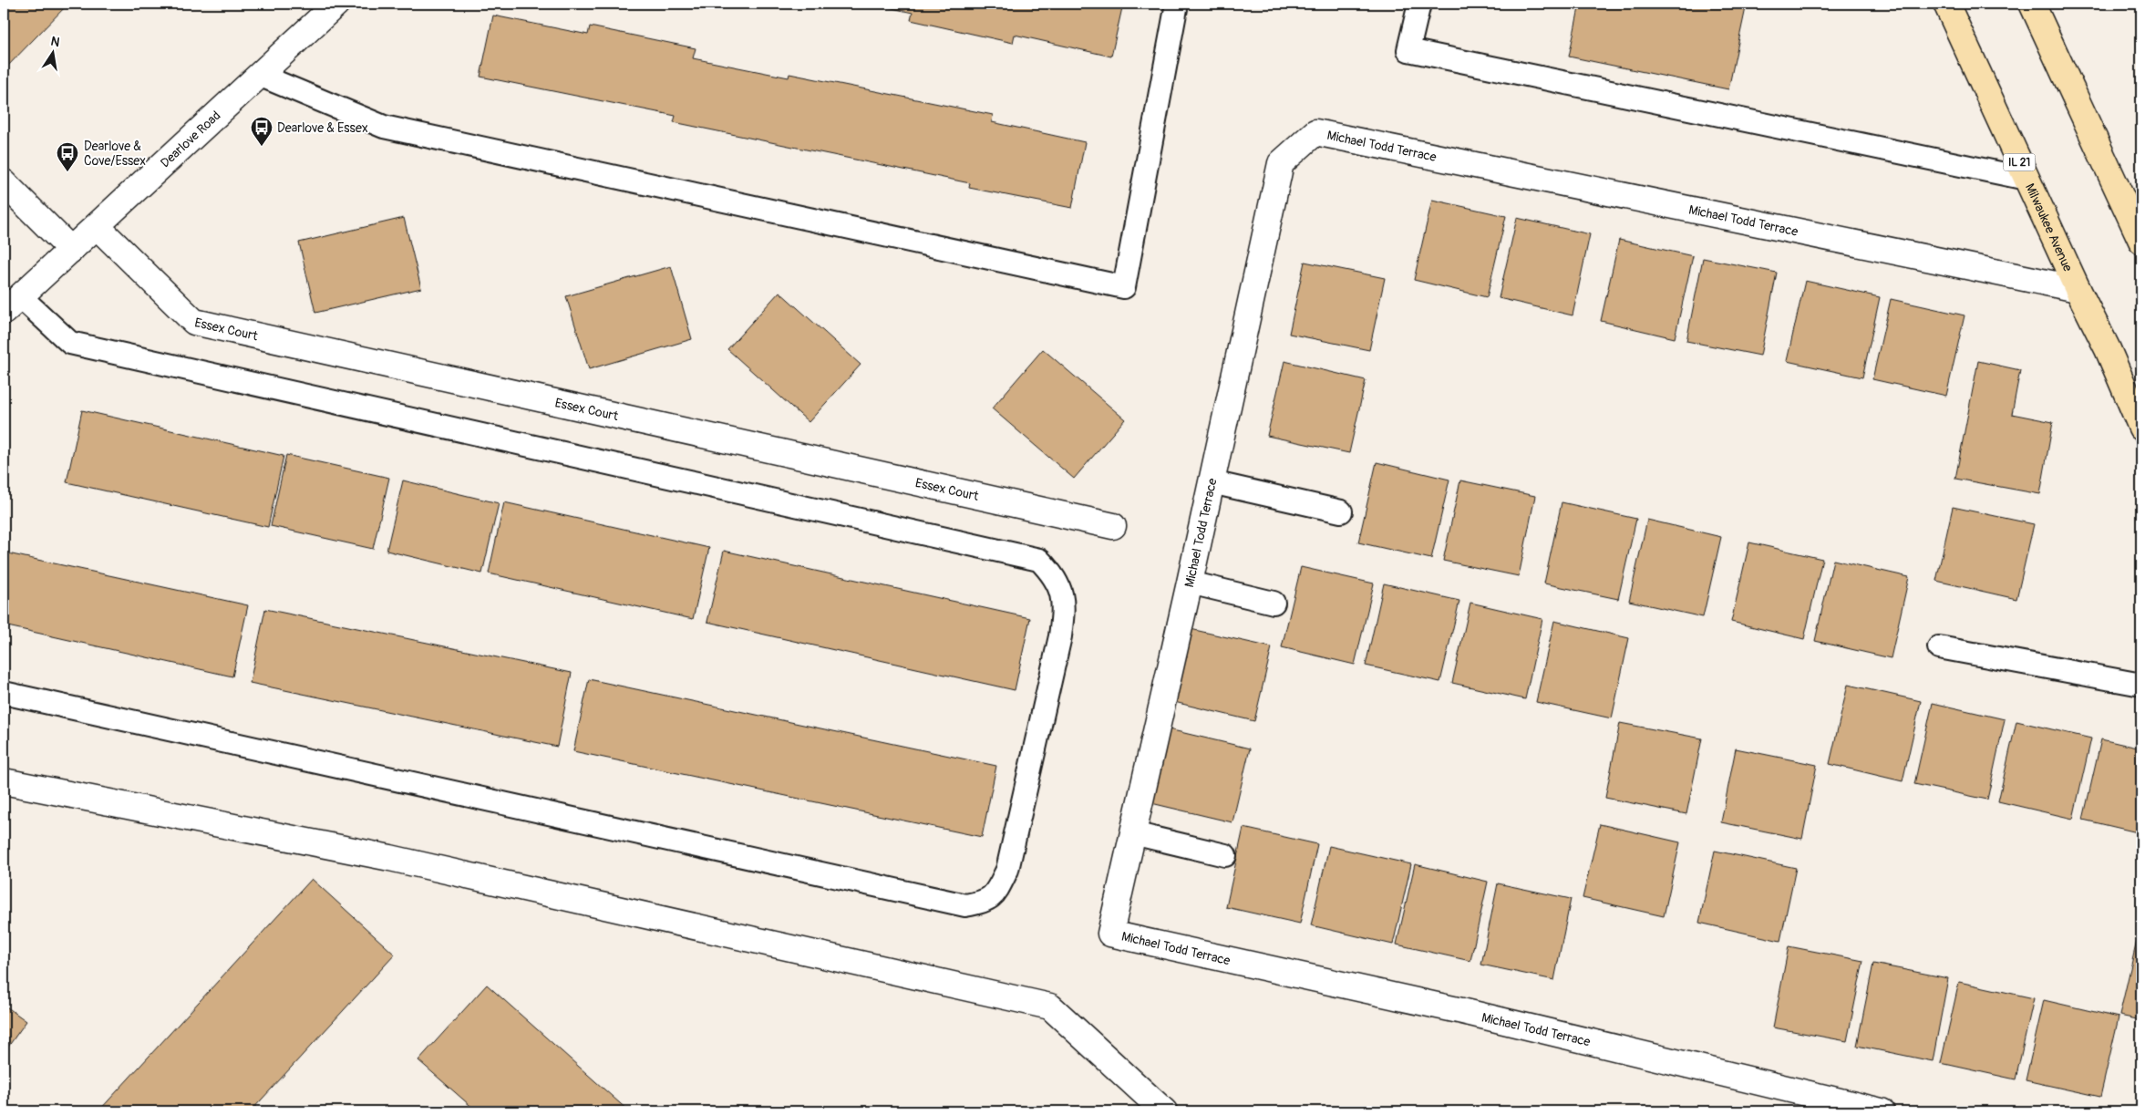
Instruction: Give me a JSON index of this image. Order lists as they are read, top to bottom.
{
  "streets": {
    "main road": ["IL 21", "Milwaukee Avenue"],
    "street": ["Dearlove Road", "Michael Todd Terrace", "Essex Court"]
  },
  "crossings": [
    ["Dearlove Road", "Essex Court"],
    ["Michael Todd Terrace", "Milwaukee Avenue"]
  ],
  "places": {
    "bus stop": ["Dearlove & Essex", "Dearlove & Cove/Essex"]
  },
  "north": "top"
}
